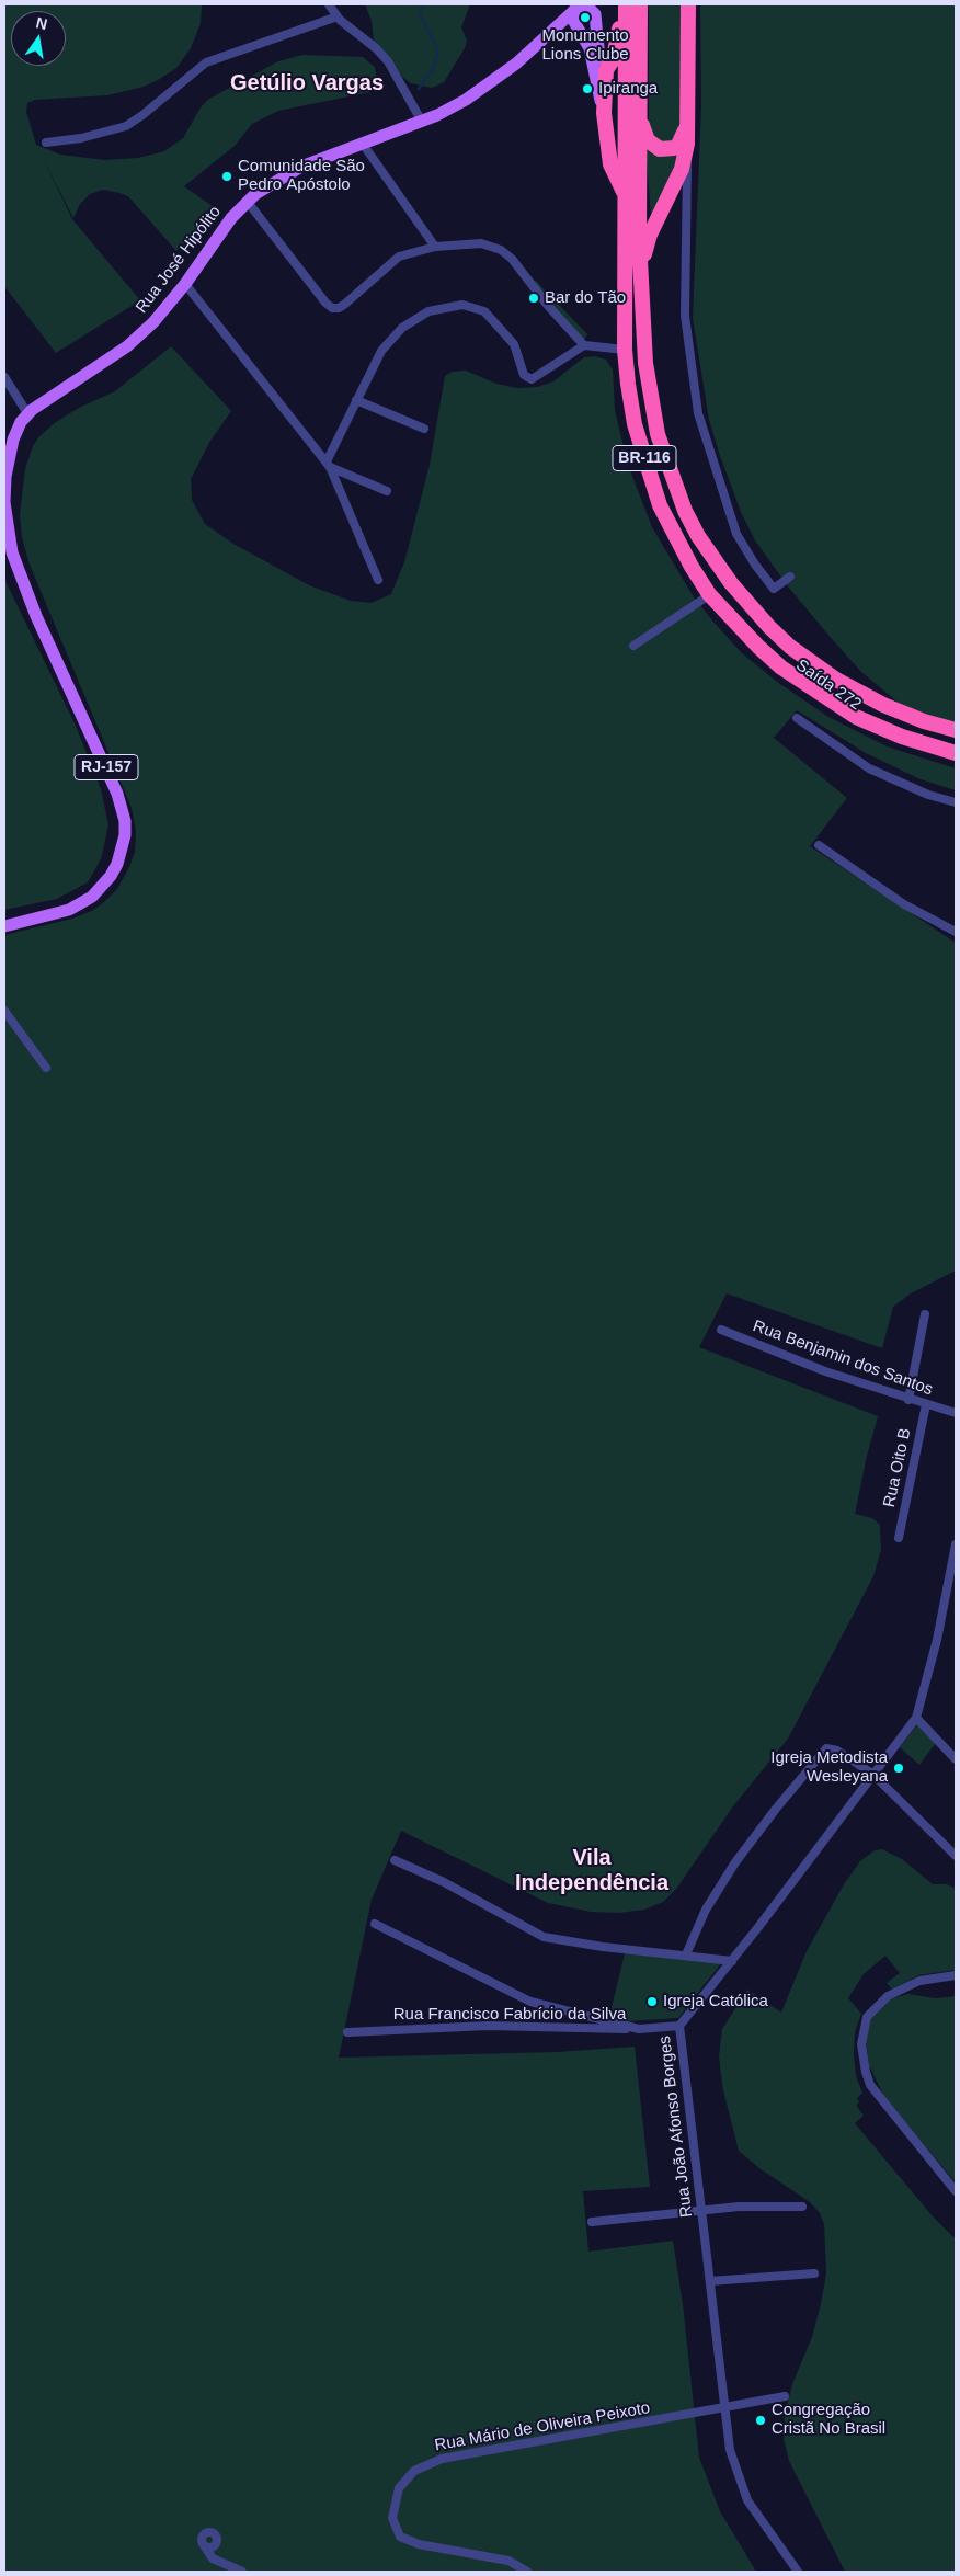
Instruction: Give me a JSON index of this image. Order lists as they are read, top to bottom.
{
  "streets": {
    "highway": ["BR-116", "Saída 272"],
    "main road": ["Rua José Hipólito", "RJ-157"],
    "street": [
      "Rua Benjamin dos Santos",
      "Rua Oito B",
      "Rua Francisco Fabrício da Silva",
      "Rua João Afonso Borges",
      "Rua Mário de Oliveira Peixoto"
    ]
  },
  "crossings": [
    ["BR-116", "Saída 272"],
    ["Rua Benjamin dos Santos", "Rua Oito B"],
    ["Rua João Afonso Borges", "Rua Mário de Oliveira Peixoto"]
  ],
  "districts": ["Getúlio Vargas", "Vila Independência"],
  "places": [
    "Monumento Lions Clube",
    "Ipiranga",
    "Comunidade São Pedro Apóstolo",
    "Bar do Tão",
    "Igreja Metodista Wesleyana",
    "Igreja Católica",
    "Congregação Cristã No Brasil"
  ],
  "north": "top"
}
